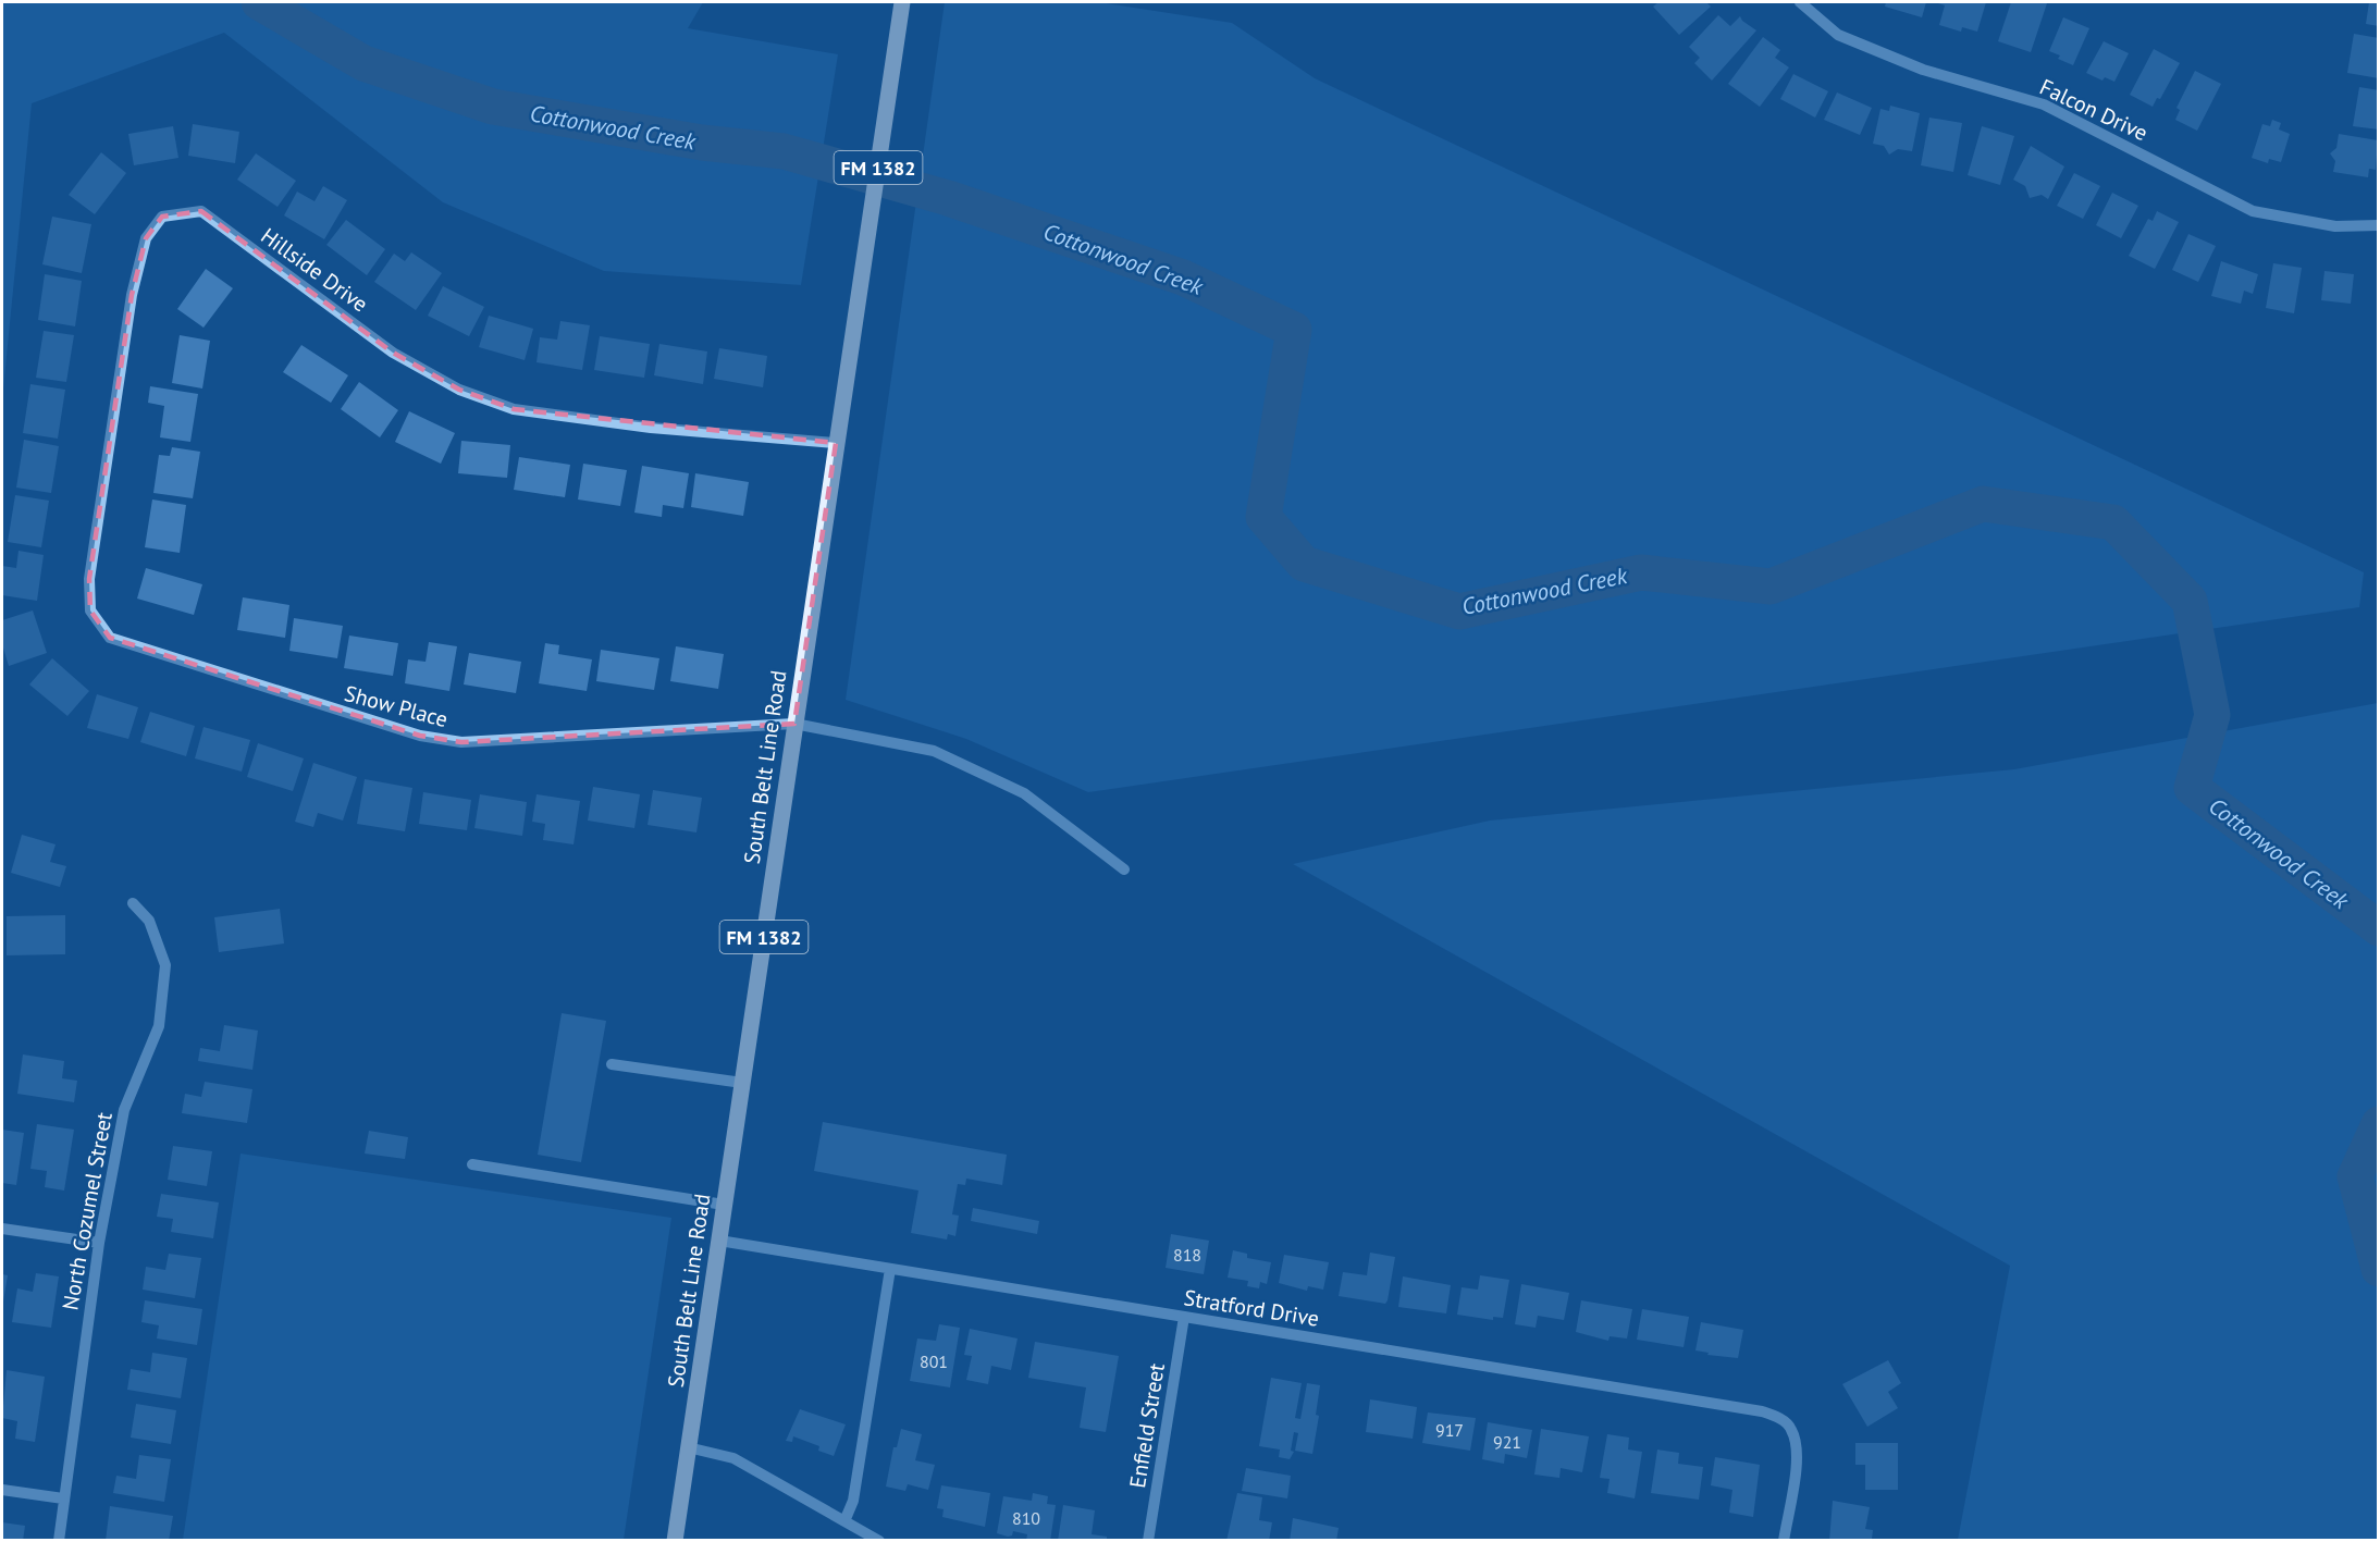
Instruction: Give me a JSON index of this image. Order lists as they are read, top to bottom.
{
  "streets": {
    "main road": ["FM 1382", "South Belt Line Road"],
    "street": [
      "Falcon Drive",
      "Hillside Drive",
      "Show Place",
      "North Cozumel Street",
      "Stratford Drive",
      "Enfield Street"
    ]
  },
  "crossings": [
    ["Hillside Drive", "Show Place"],
    ["Hillside Drive", "South Belt Line Road"],
    ["Show Place", "South Belt Line Road"],
    ["South Belt Line Road", "Stratford Drive"],
    ["Stratford Drive", "Enfield Street"]
  ],
  "water": ["Cottonwood Creek"],
  "house_numbers": [
    "818",
    "801",
    "917",
    "921",
    "810"
  ]
}
